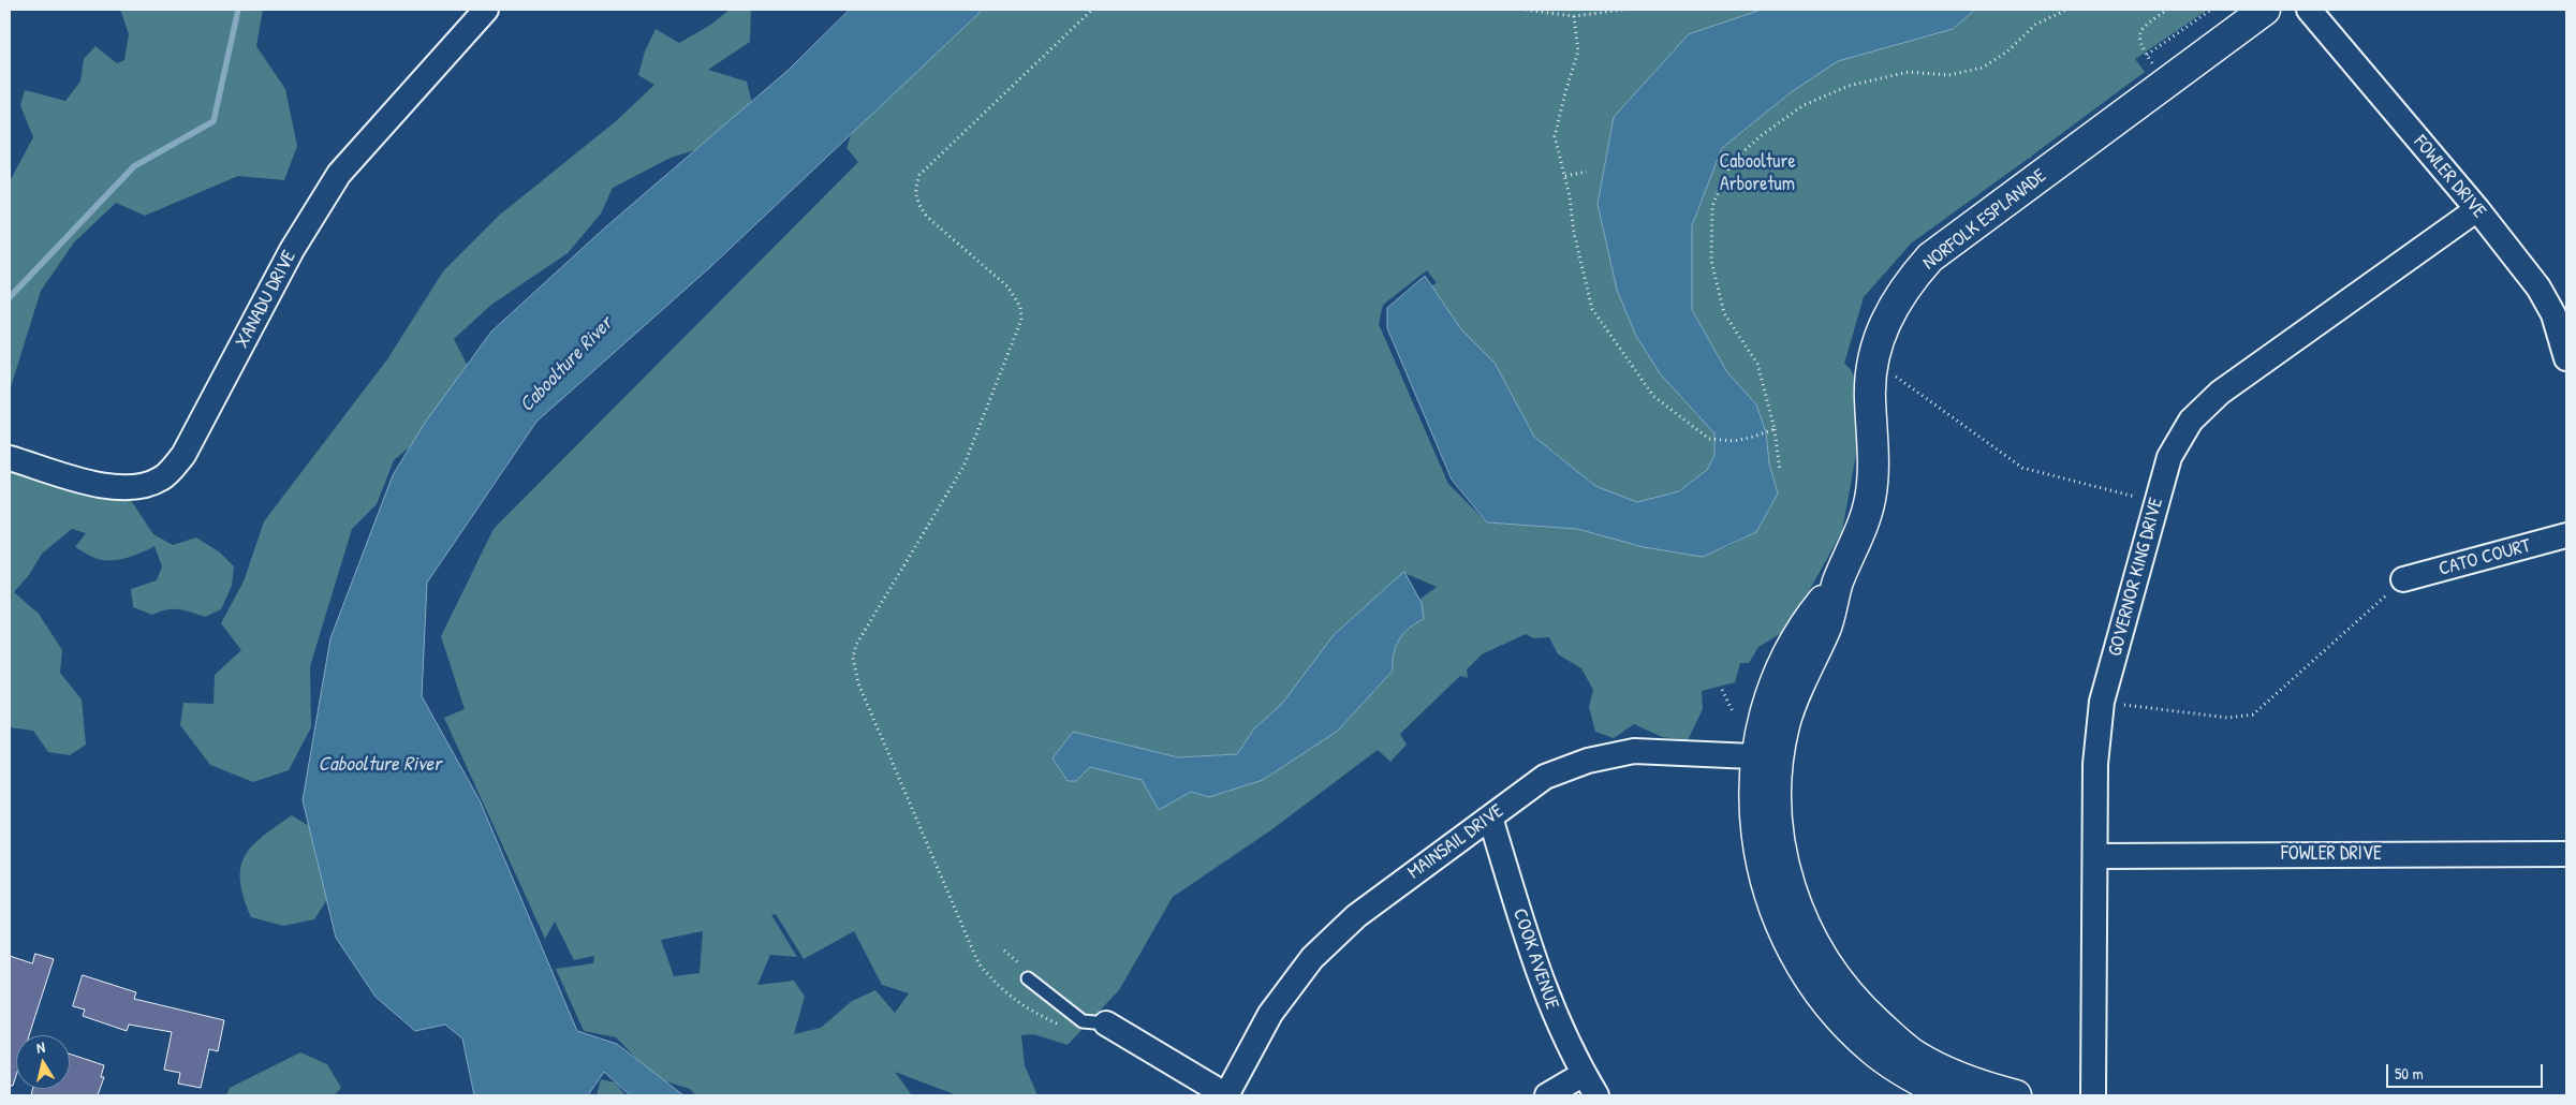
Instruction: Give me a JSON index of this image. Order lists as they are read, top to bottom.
{
  "streets": {
    "street": [
      "FOWLER DRIVE",
      "NORFOLK ESPLANADE",
      "XANADU DRIVE",
      "CATO COURT",
      "GOVERNOR KING DRIVE",
      "MAINSAIL DRIVE",
      "COOK AVENUE"
    ]
  },
  "crossings": [
    ["FOWLER DRIVE", "GOVERNOR KING DRIVE"],
    ["NORFOLK ESPLANADE", "MAINSAIL DRIVE"],
    ["MAINSAIL DRIVE", "COOK AVENUE"]
  ],
  "water": ["Caboolture River"],
  "parks": ["Caboolture Arboretum"],
  "scale_bar": "50 m",
  "north": "top"
}
